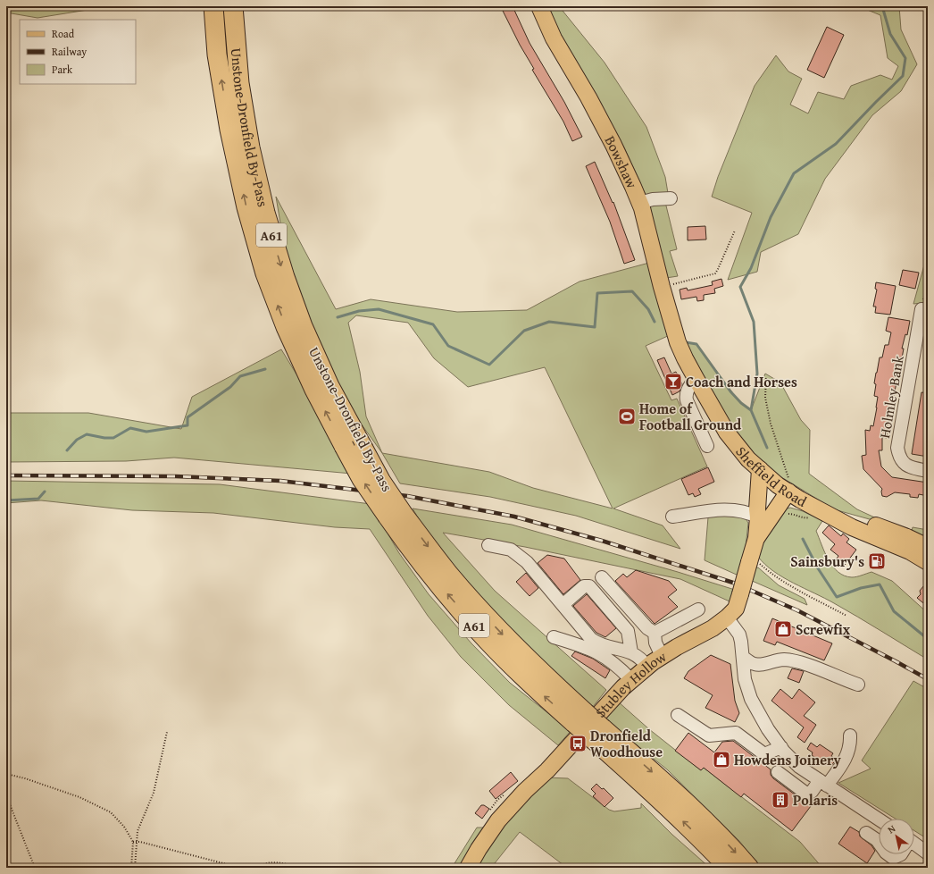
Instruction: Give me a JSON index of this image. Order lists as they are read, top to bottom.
{
  "streets": {
    "highway": ["Unstone-Dronfield By-Pass", "A61"],
    "main road": ["Bowshaw", "Sheffield Road", "Stubley Hollow"],
    "street": ["Holmley Bank"]
  },
  "crossings": [
    ["Bowshaw", "Sheffield Road"],
    ["Sheffield Road", "Stubley Hollow"]
  ],
  "places": {
    "bar": ["Coach and Horses"],
    "sports": ["Home of Football Ground"],
    "fuel station": ["Sainsbury's"],
    "shop": ["Screwfix", "Howdens Joinery"],
    "bus stop": ["Dronfield Woodhouse"],
    "building": ["Polaris"]
  },
  "legend": ["Road", "Railway", "Park"],
  "north": "top left"
}
